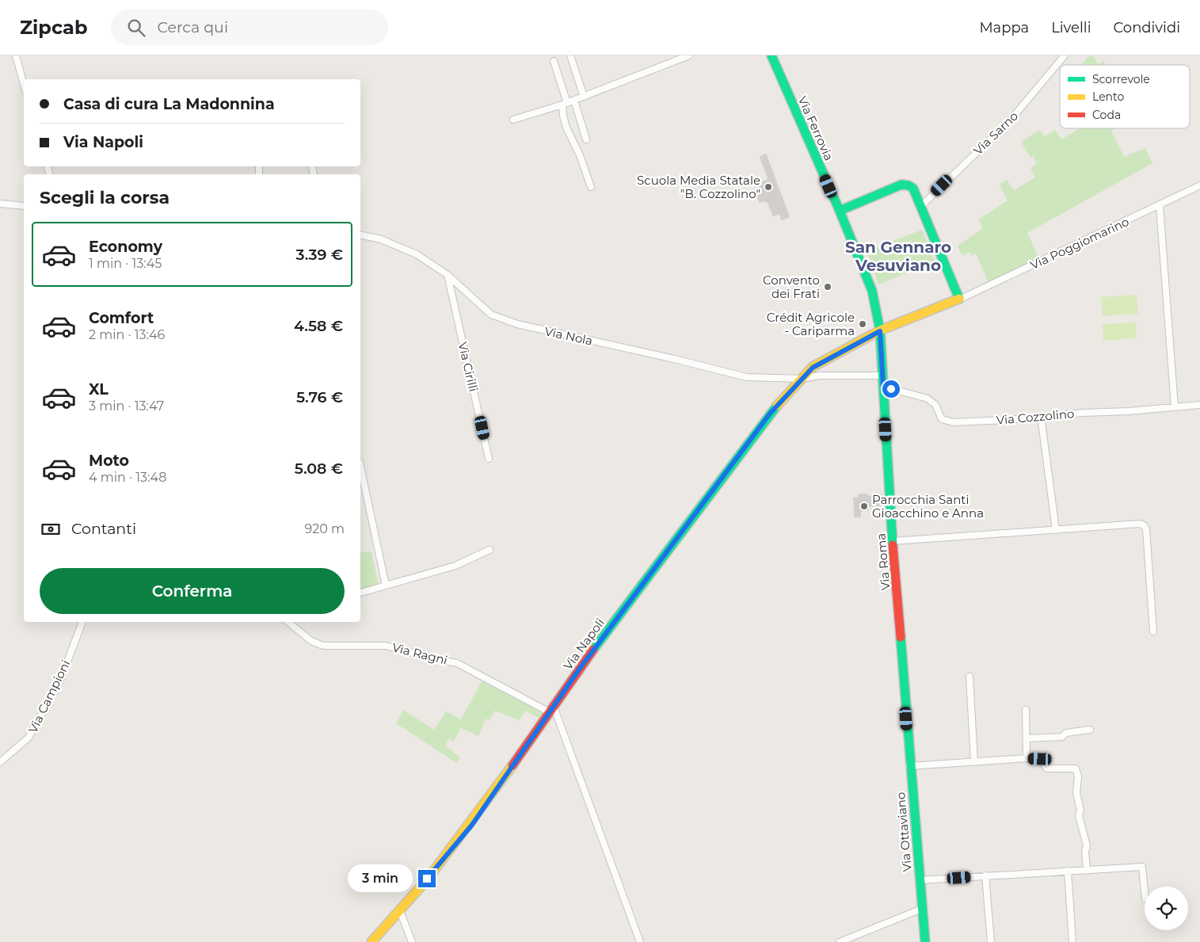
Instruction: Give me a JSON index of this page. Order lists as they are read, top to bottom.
{
  "streets": {
    "main road": [
      "Via Ferrovia",
      "Via Roma",
      "Via Napoli",
      "Via Ottaviano"
    ],
    "street": [
      "Via Sarno",
      "Via Poggiomarino",
      "Via Nola",
      "Via Cirilli",
      "Via Cozzolino",
      "Via Ragni",
      "Via Campioni"
    ]
  },
  "crossings": [
    ["Via Ferrovia", "Via Roma"],
    ["Via Ferrovia", "Via Napoli"],
    ["Via Poggiomarino", "Via Napoli"],
    ["Via Nola", "Via Cirilli"],
    ["Via Nola", "Via Roma"],
    ["Via Nola", "Via Napoli"],
    ["Via Cozzolino", "Via Roma"],
    ["Via Roma", "Via Napoli"],
    ["Via Roma", "Via Ottaviano"],
    ["Via Napoli", "Via Ragni"]
  ],
  "districts": ["San Gennaro Vesuviano"],
  "places": [
    "Scuola Media Statale \"B. Cozzolino\"",
    "Convento dei Frati",
    "Crédit Agricole - Cariparma",
    "Parrocchia Santi Gioacchino e Anna"
  ],
  "legend": ["Scorrevole", "Lento", "Coda"],
  "page": {
    "header": "Zipcab",
    "search": "Cerca qui",
    "nav": ["Mappa", "Livelli", "Condividi"],
    "banner": ["Casa di cura La Madonnina", "Via Napoli"],
    "heading": "Scegli la corsa",
    "list": [
      {
        "name": "Economy",
        "note": "1 min · 13:45",
        "value": "3.39 €"
      },
      {
        "name": "Comfort",
        "note": "2 min · 13:46",
        "value": "4.58 €"
      },
      {
        "name": "XL",
        "note": "3 min · 13:47",
        "value": "5.76 €"
      },
      {
        "name": "Moto",
        "note": "4 min · 13:48",
        "value": "5.08 €"
      }
    ],
    "pay": ["Contanti", "920 m"],
    "buttons": "Conferma",
    "bubble": "3 min"
  }
}
